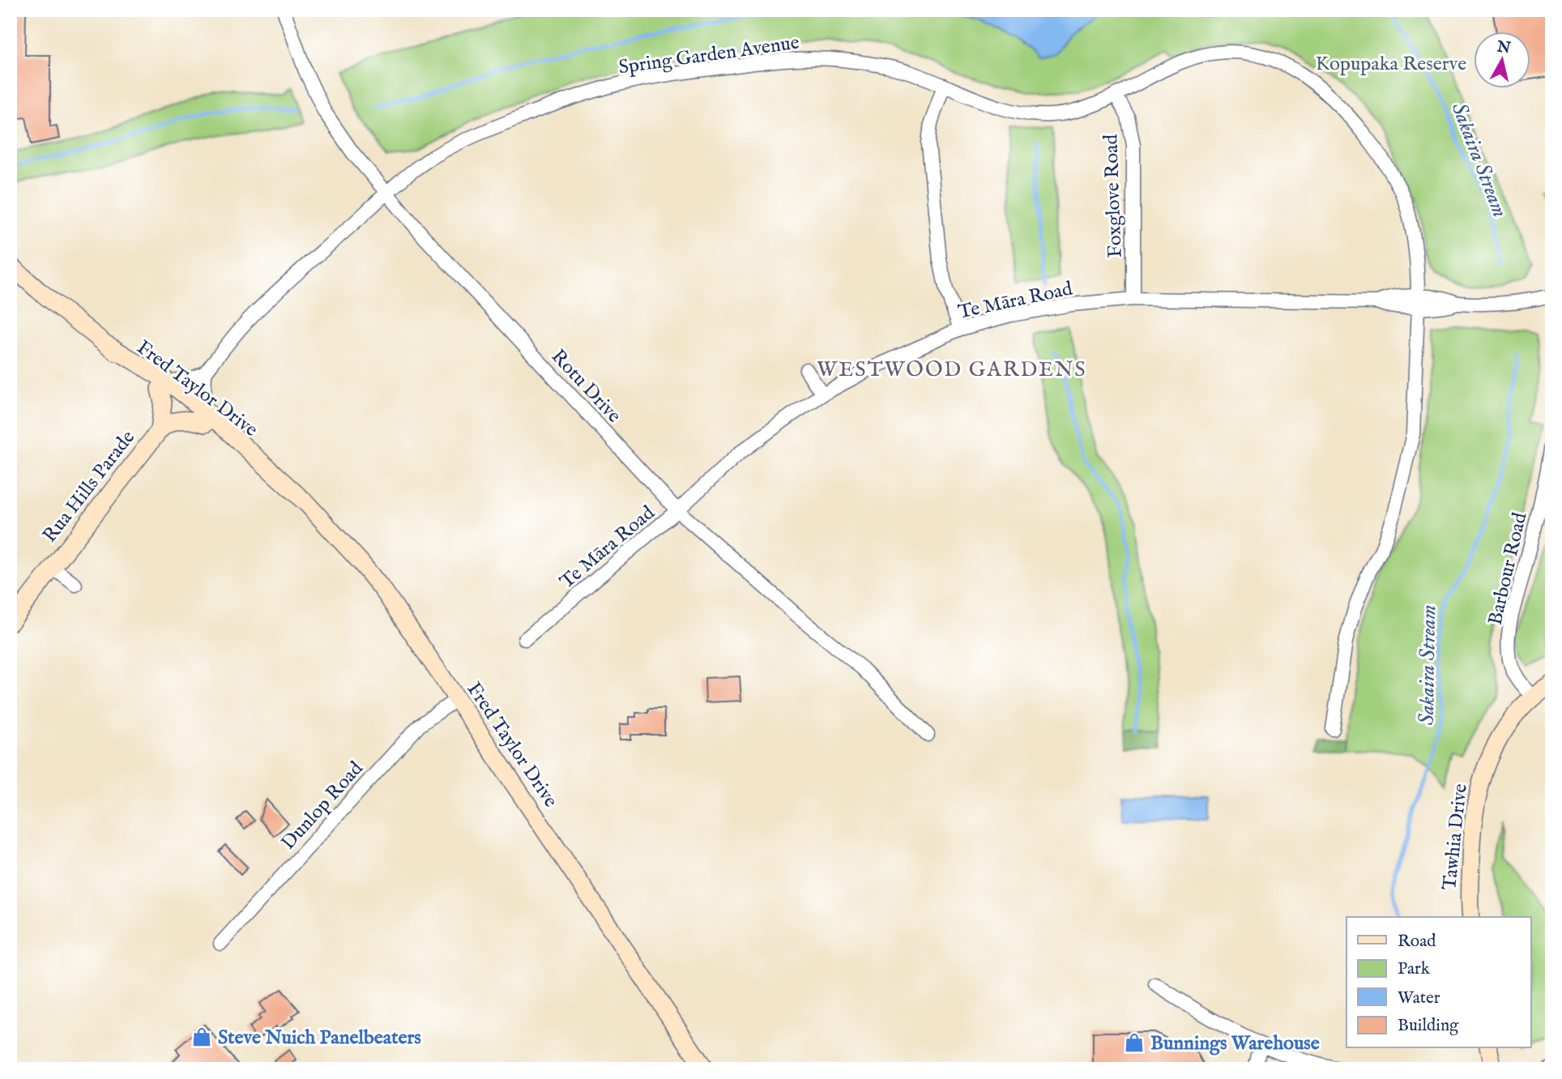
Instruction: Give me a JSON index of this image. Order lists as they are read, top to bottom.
{
  "streets": {
    "main road": ["Fred Taylor Drive", "Rua Hills Parade", "Tawhia Drive"],
    "street": [
      "Spring Garden Avenue",
      "Foxglove Road",
      "Te Māra Road",
      "Rotu Drive",
      "Barbour Road",
      "Dunlop Road"
    ]
  },
  "crossings": [
    ["Spring Garden Avenue", "Foxglove Road"],
    ["Spring Garden Avenue", "Te Māra Road"],
    ["Spring Garden Avenue", "Rotu Drive"],
    ["Foxglove Road", "Te Māra Road"],
    ["Te Māra Road", "Rotu Drive"],
    ["Fred Taylor Drive", "Dunlop Road"],
    ["Barbour Road", "Tawhia Drive"]
  ],
  "districts": ["WESTWOOD GARDENS"],
  "water": ["Sakaira Stream"],
  "parks": ["Kopupaka Reserve"],
  "places": {
    "shop": ["Steve Nuich Panelbeaters", "Bunnings Warehouse"]
  },
  "legend": [
    "Road",
    "Park",
    "Water",
    "Building"
  ],
  "north": "top"
}
